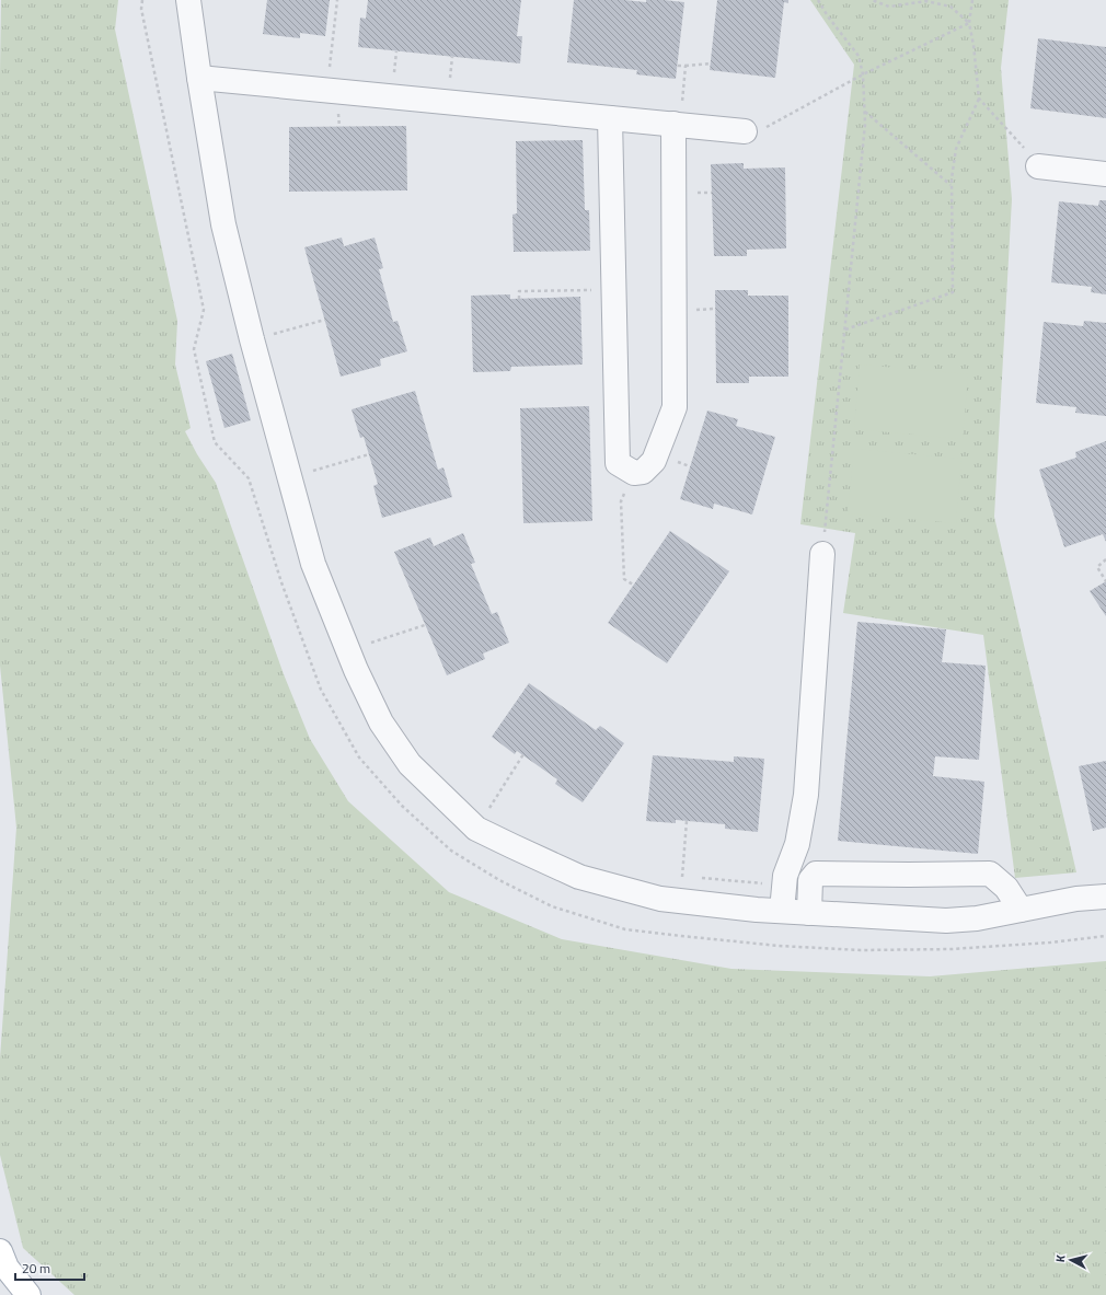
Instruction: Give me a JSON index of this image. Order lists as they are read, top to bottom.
{
  "scale_bar": "20 m",
  "north": "left"
}
